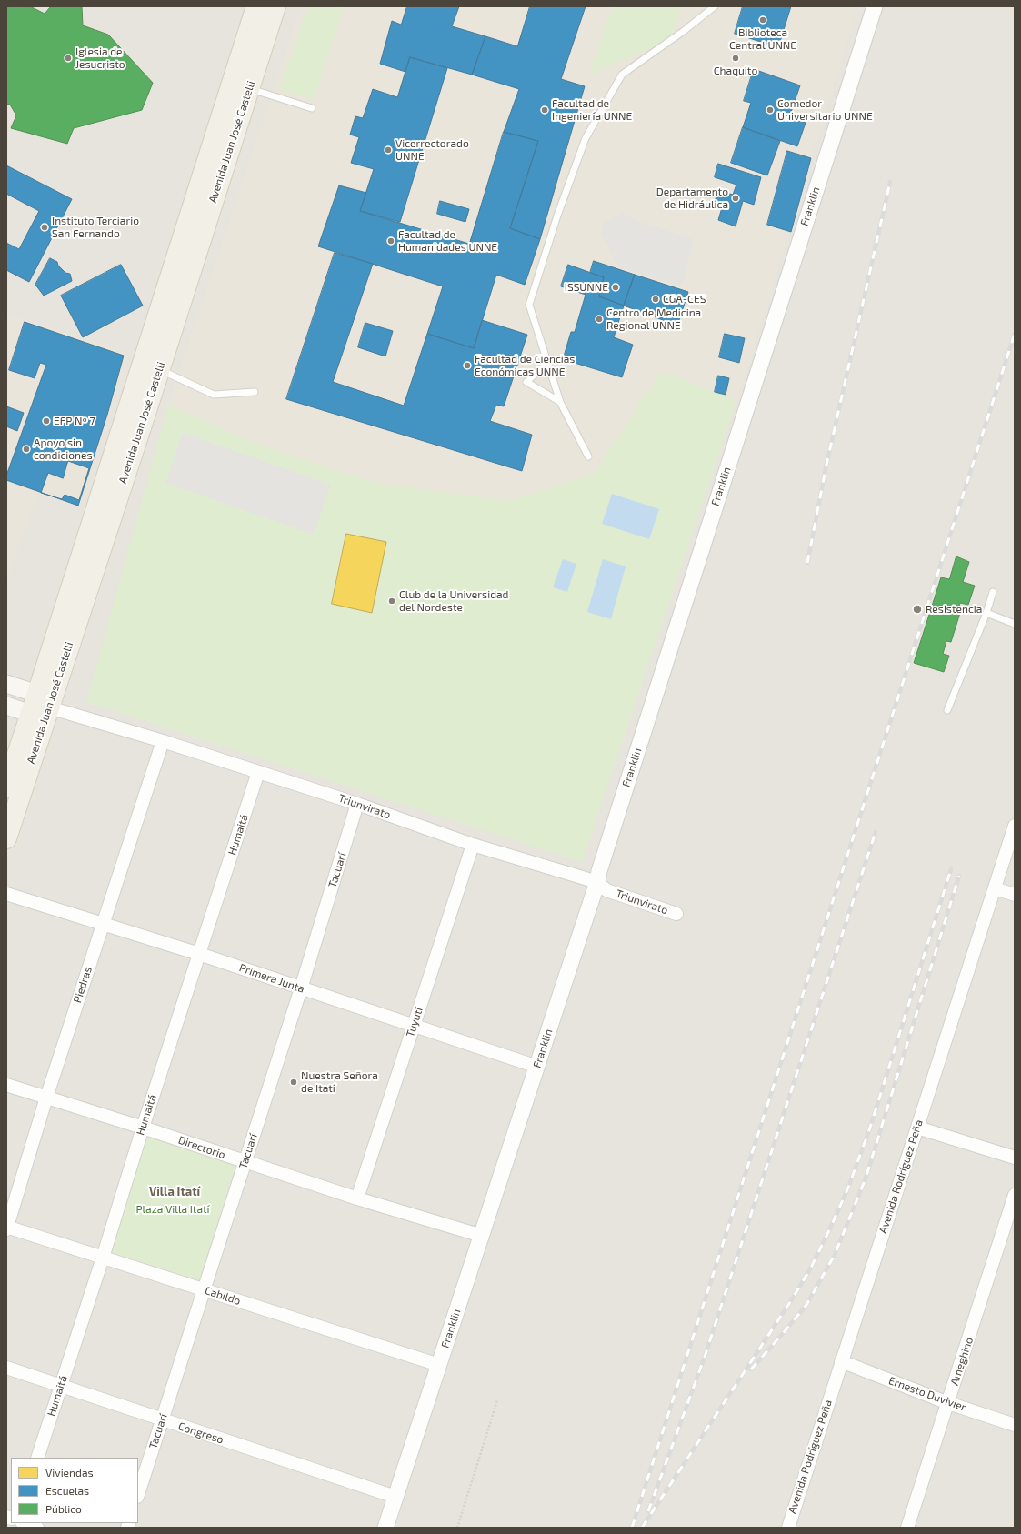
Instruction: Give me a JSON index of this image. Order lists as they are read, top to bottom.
{
  "streets": {
    "main road": ["Avenida Juan José Castelli"],
    "street": [
      "Franklin",
      "Triunvirato",
      "Humaitá",
      "Tacuarí",
      "Primera Junta",
      "Piedras",
      "Tuyutí",
      "Directorio",
      "Avenida Rodríguez Peña",
      "Cabildo",
      "Ameghino",
      "Ernesto Duvivier",
      "Congreso"
    ]
  },
  "crossings": [
    ["Avenida Juan José Castelli", "Triunvirato"],
    ["Franklin", "Triunvirato"],
    ["Franklin", "Primera Junta"],
    ["Franklin", "Directorio"],
    ["Franklin", "Cabildo"],
    ["Franklin", "Congreso"],
    ["Triunvirato", "Humaitá"],
    ["Triunvirato", "Tacuarí"],
    ["Triunvirato", "Piedras"],
    ["Triunvirato", "Tuyutí"],
    ["Humaitá", "Primera Junta"],
    ["Humaitá", "Directorio"],
    ["Humaitá", "Cabildo"],
    ["Humaitá", "Congreso"],
    ["Tacuarí", "Primera Junta"],
    ["Tacuarí", "Directorio"],
    ["Tacuarí", "Cabildo"],
    ["Tacuarí", "Congreso"],
    ["Primera Junta", "Piedras"],
    ["Primera Junta", "Tuyutí"],
    ["Piedras", "Directorio"],
    ["Piedras", "Cabildo"],
    ["Tuyutí", "Directorio"],
    ["Avenida Rodríguez Peña", "Ernesto Duvivier"],
    ["Ameghino", "Ernesto Duvivier"]
  ],
  "districts": ["Villa Itatí"],
  "parks": ["Plaza Villa Itatí"],
  "places": [
    "Biblioteca Central UNNE",
    "Iglesia de Jesucristo",
    "Chaquito",
    "Facultad de Ingeniería UNNE",
    "Comedor Universitario UNNE",
    "Vicerrectorado UNNE",
    "Departamento de Hidráulica",
    "Instituto Terciario San Fernando",
    "Facultad de Humanidades UNNE",
    "ISSUNNE",
    "CGA-CES",
    "Centro de Medicina Regional UNNE",
    "Facultad de Ciencias Económicas UNNE",
    "EFP Nº 7",
    "Apoyo sin condiciones",
    "Club de la Universidad del Nordeste",
    "Resistencia",
    "Nuestra Señora de Itatí"
  ],
  "legend": ["Viviendas", "Escuelas", "Público"]
}
